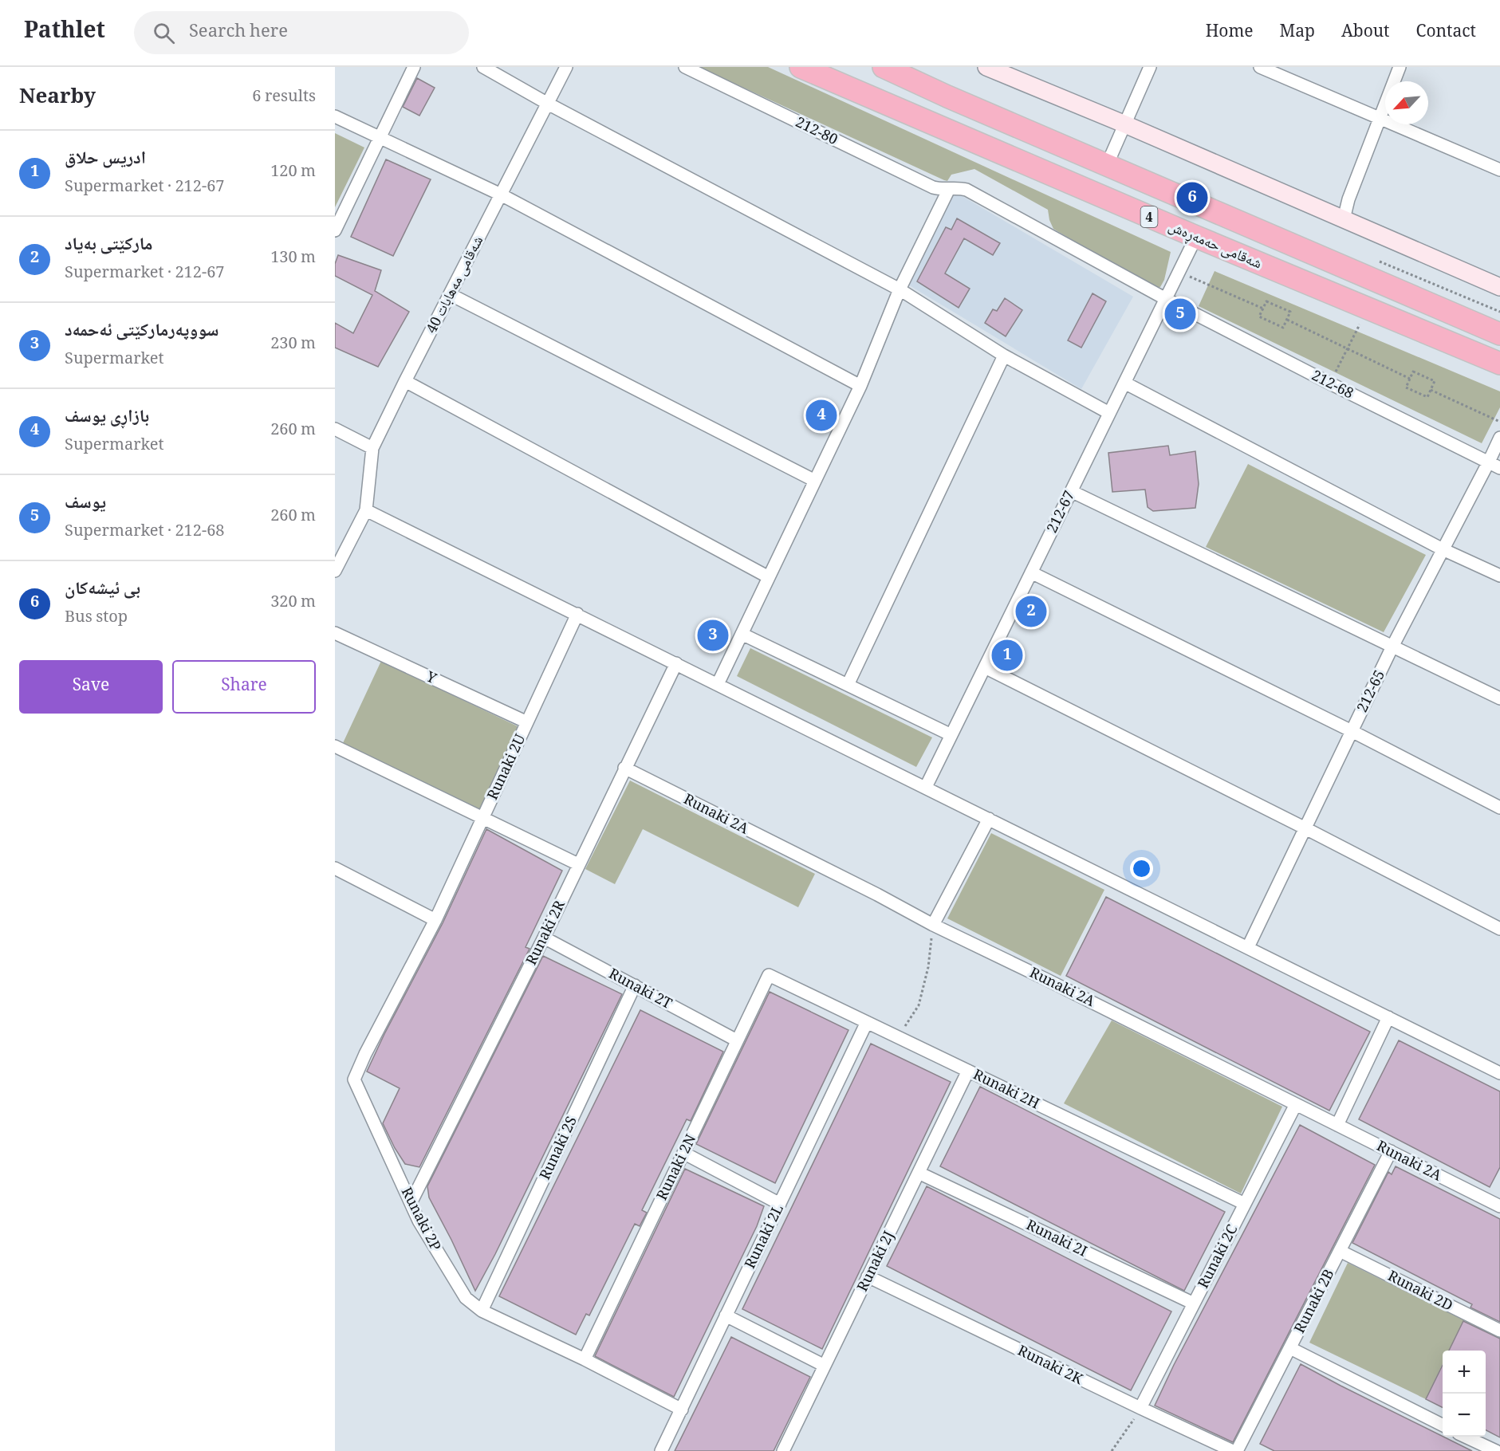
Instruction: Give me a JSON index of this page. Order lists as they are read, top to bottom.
{
  "streets": {
    "highway": ["4", "شەقامی حەمەڕەش"],
    "street": [
      "212-80",
      "شەقامی مەهابات 40",
      "212-68",
      "212-67",
      "Y",
      "212-65",
      "Runaki 2U",
      "Runaki 2A",
      "Runaki 2R",
      "Runaki 2T",
      "Runaki 2H",
      "Runaki 2S",
      "Runaki 2N",
      "Runaki 2P",
      "Runaki 2L",
      "Runaki 2I",
      "Runaki 2C",
      "Runaki 2J",
      "Runaki 2D",
      "Runaki 2B",
      "Runaki 2K"
    ]
  },
  "crossings": [
    ["212-80", "212-68"],
    ["212-80", "212-67"],
    ["شەقامی حەمەڕەش", "212-67"],
    ["212-68", "212-67"],
    ["212-68", "212-65"],
    ["Y", "Runaki 2U"],
    ["Runaki 2U", "Runaki 2P"],
    ["Runaki 2A", "Runaki 2R"],
    ["Runaki 2A", "Runaki 2C"],
    ["Runaki 2A", "Runaki 2B"],
    ["Runaki 2R", "Runaki 2T"],
    ["Runaki 2R", "Runaki 2P"],
    ["Runaki 2T", "Runaki 2S"],
    ["Runaki 2T", "Runaki 2N"],
    ["Runaki 2H", "Runaki 2N"],
    ["Runaki 2H", "Runaki 2L"],
    ["Runaki 2H", "Runaki 2C"],
    ["Runaki 2H", "Runaki 2J"],
    ["Runaki 2S", "Runaki 2P"],
    ["Runaki 2N", "Runaki 2P"],
    ["Runaki 2P", "Runaki 2L"],
    ["Runaki 2I", "Runaki 2C"],
    ["Runaki 2I", "Runaki 2J"],
    ["Runaki 2C", "Runaki 2K"],
    ["Runaki 2J", "Runaki 2K"],
    ["Runaki 2D", "Runaki 2B"]
  ],
  "north": "bottom left",
  "page": {
    "header": "Pathlet",
    "search": "Search here",
    "nav": [
      "Home",
      "Map",
      "About",
      "Contact"
    ],
    "heading": ["Nearby", "6 results"],
    "list": [
      {
        "mark": "1",
        "name": "ادريس حلاق",
        "note": "Supermarket · 212-67",
        "value": "120 m"
      },
      {
        "mark": "2",
        "name": "مارکێتی بەیاد",
        "note": "Supermarket · 212-67",
        "value": "130 m"
      },
      {
        "mark": "3",
        "name": "سووپەرمارکێتی ئەحمەد",
        "note": "Supermarket",
        "value": "230 m"
      },
      {
        "mark": "4",
        "name": "بازاڕی یوسف",
        "note": "Supermarket",
        "value": "260 m"
      },
      {
        "mark": "5",
        "name": "يوسف",
        "note": "Supermarket · 212-68",
        "value": "260 m"
      },
      {
        "mark": "6",
        "name": "بی ئیشەکان",
        "note": "Bus stop",
        "value": "320 m"
      }
    ],
    "pins": [
      "6",
      "5",
      "4",
      "2",
      "3",
      "1"
    ],
    "buttons": ["Save", "Share"],
    "map_buttons": ["+", "−"]
  }
}
